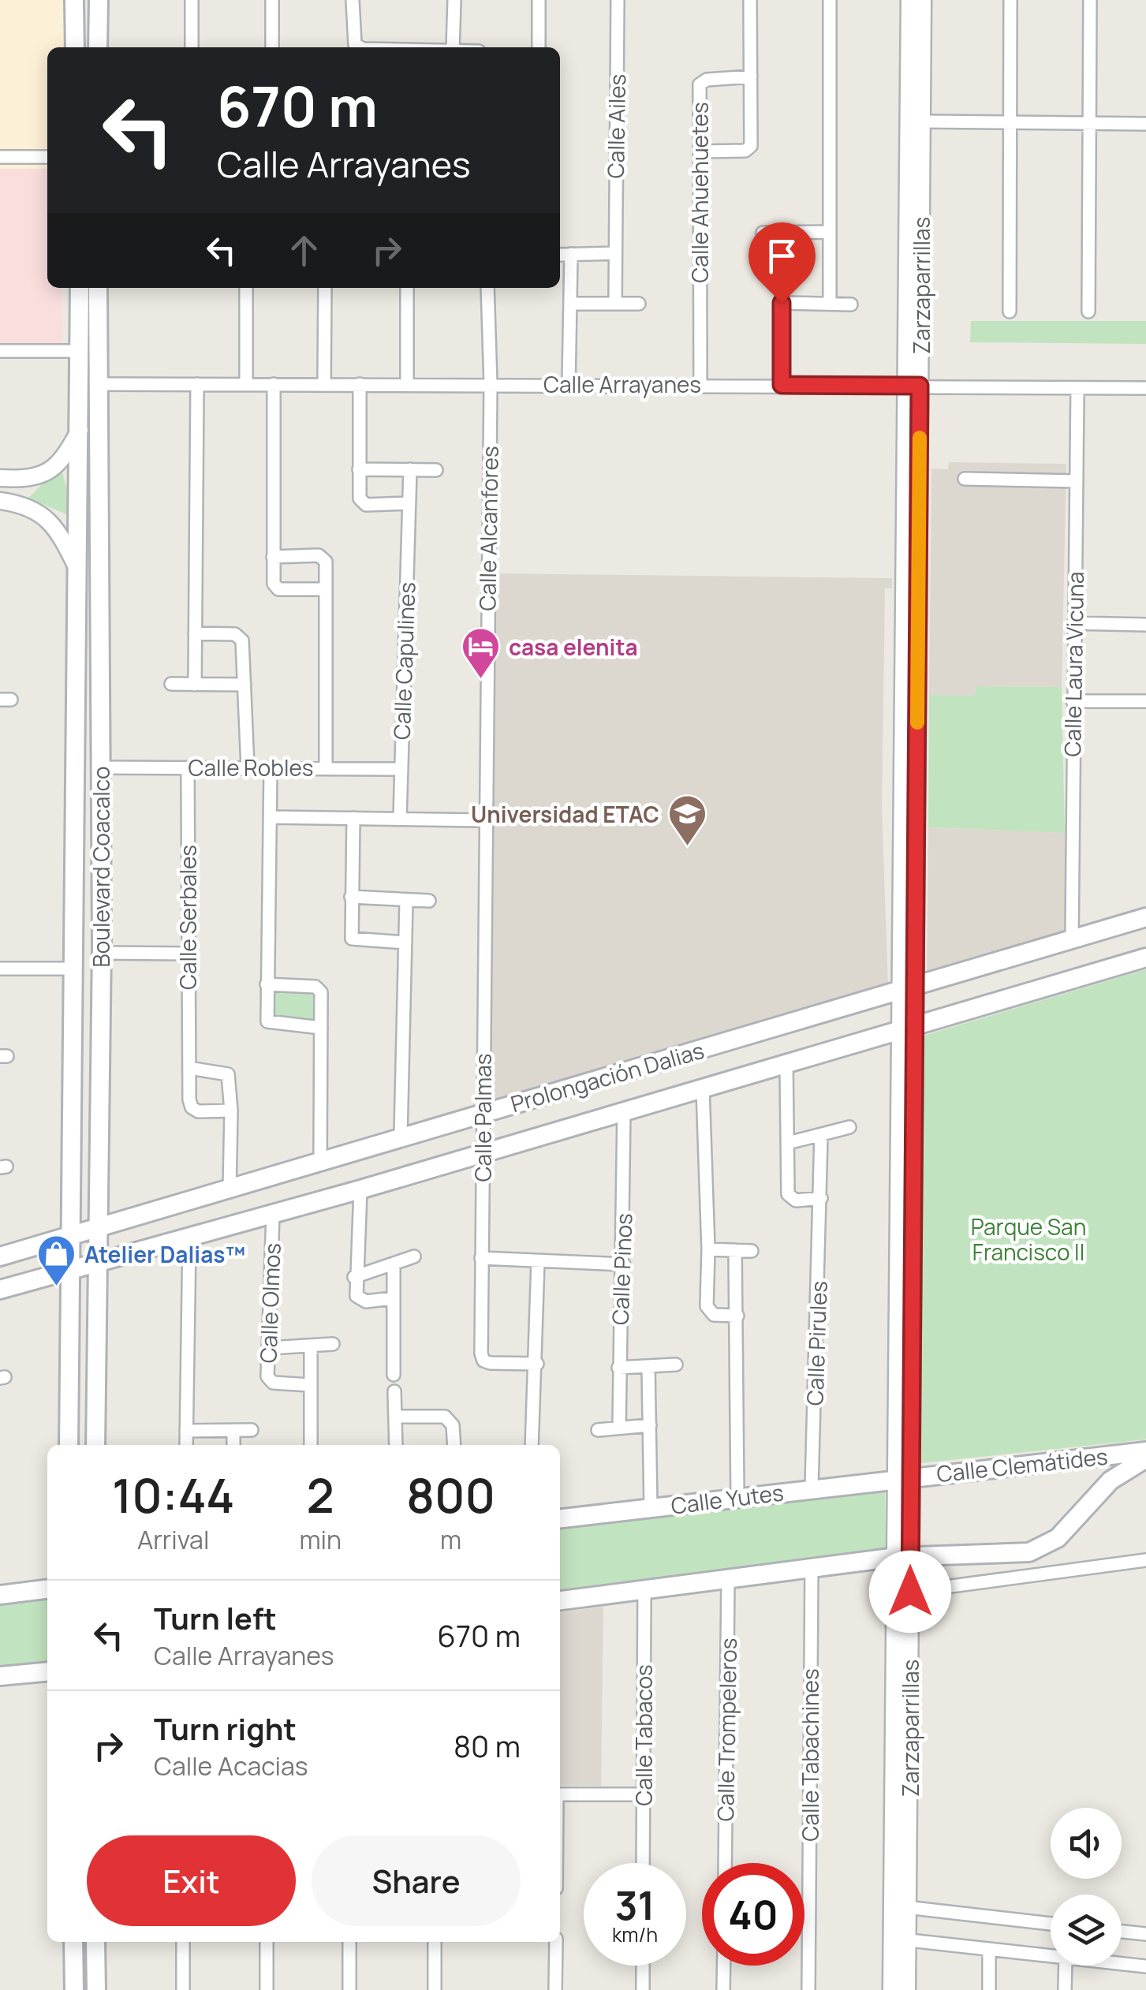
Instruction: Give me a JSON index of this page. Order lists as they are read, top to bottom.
{
  "streets": {
    "main road": [
      "Boulevard Coacalco",
      "Prolongación Dalias",
      "Calle Clemátides",
      "Calle Yutes"
    ],
    "street": [
      "Calle Ailes",
      "Calle Ahuehuetes",
      "Zarzaparrillas",
      "Calle Arrayanes",
      "Calle Alcanfores",
      "Calle Capulines",
      "Calle Laura Vicuna",
      "Calle Robles",
      "Calle Serbales",
      "Calle Palmas",
      "Calle Pinos",
      "Calle Olmos",
      "Calle Pirules",
      "Calle Trompeleros",
      "Calle Tabacos",
      "Calle Tabachines"
    ]
  },
  "crossings": [
    ["Calle Ahuehuetes", "Calle Arrayanes"],
    ["Zarzaparrillas", "Calle Arrayanes"],
    ["Zarzaparrillas", "Prolongación Dalias"],
    ["Zarzaparrillas", "Calle Clemátides"],
    ["Zarzaparrillas", "Calle Yutes"],
    ["Calle Arrayanes", "Calle Alcanfores"],
    ["Calle Arrayanes", "Calle Laura Vicuna"],
    ["Calle Arrayanes", "Boulevard Coacalco"],
    ["Calle Alcanfores", "Calle Palmas"],
    ["Calle Capulines", "Calle Robles"],
    ["Calle Laura Vicuna", "Prolongación Dalias"],
    ["Calle Robles", "Boulevard Coacalco"],
    ["Calle Robles", "Calle Serbales"],
    ["Boulevard Coacalco", "Prolongación Dalias"],
    ["Prolongación Dalias", "Calle Palmas"],
    ["Prolongación Dalias", "Calle Pinos"],
    ["Prolongación Dalias", "Calle Olmos"],
    ["Calle Pirules", "Calle Yutes"],
    ["Calle Clemátides", "Calle Yutes"]
  ],
  "parks": ["Parque San Francisco II"],
  "places": {
    "hotel": ["casa elenita"],
    "school or university": ["Universidad ETAC"],
    "shop": ["Atelier Dalias™"]
  },
  "page": {
    "turn": ["670 m", "Calle Arrayanes"],
    "eta": [
      "10:44",
      "Arrival",
      "2",
      "min",
      "800",
      "m"
    ],
    "list": [
      {
        "name": "Turn left",
        "note": "Calle Arrayanes",
        "value": "670 m"
      },
      {
        "name": "Turn right",
        "note": "Calle Acacias",
        "value": "80 m"
      }
    ],
    "buttons": ["Exit", "Share"],
    "speed": "31 km/h",
    "limit": "40"
  }
}
